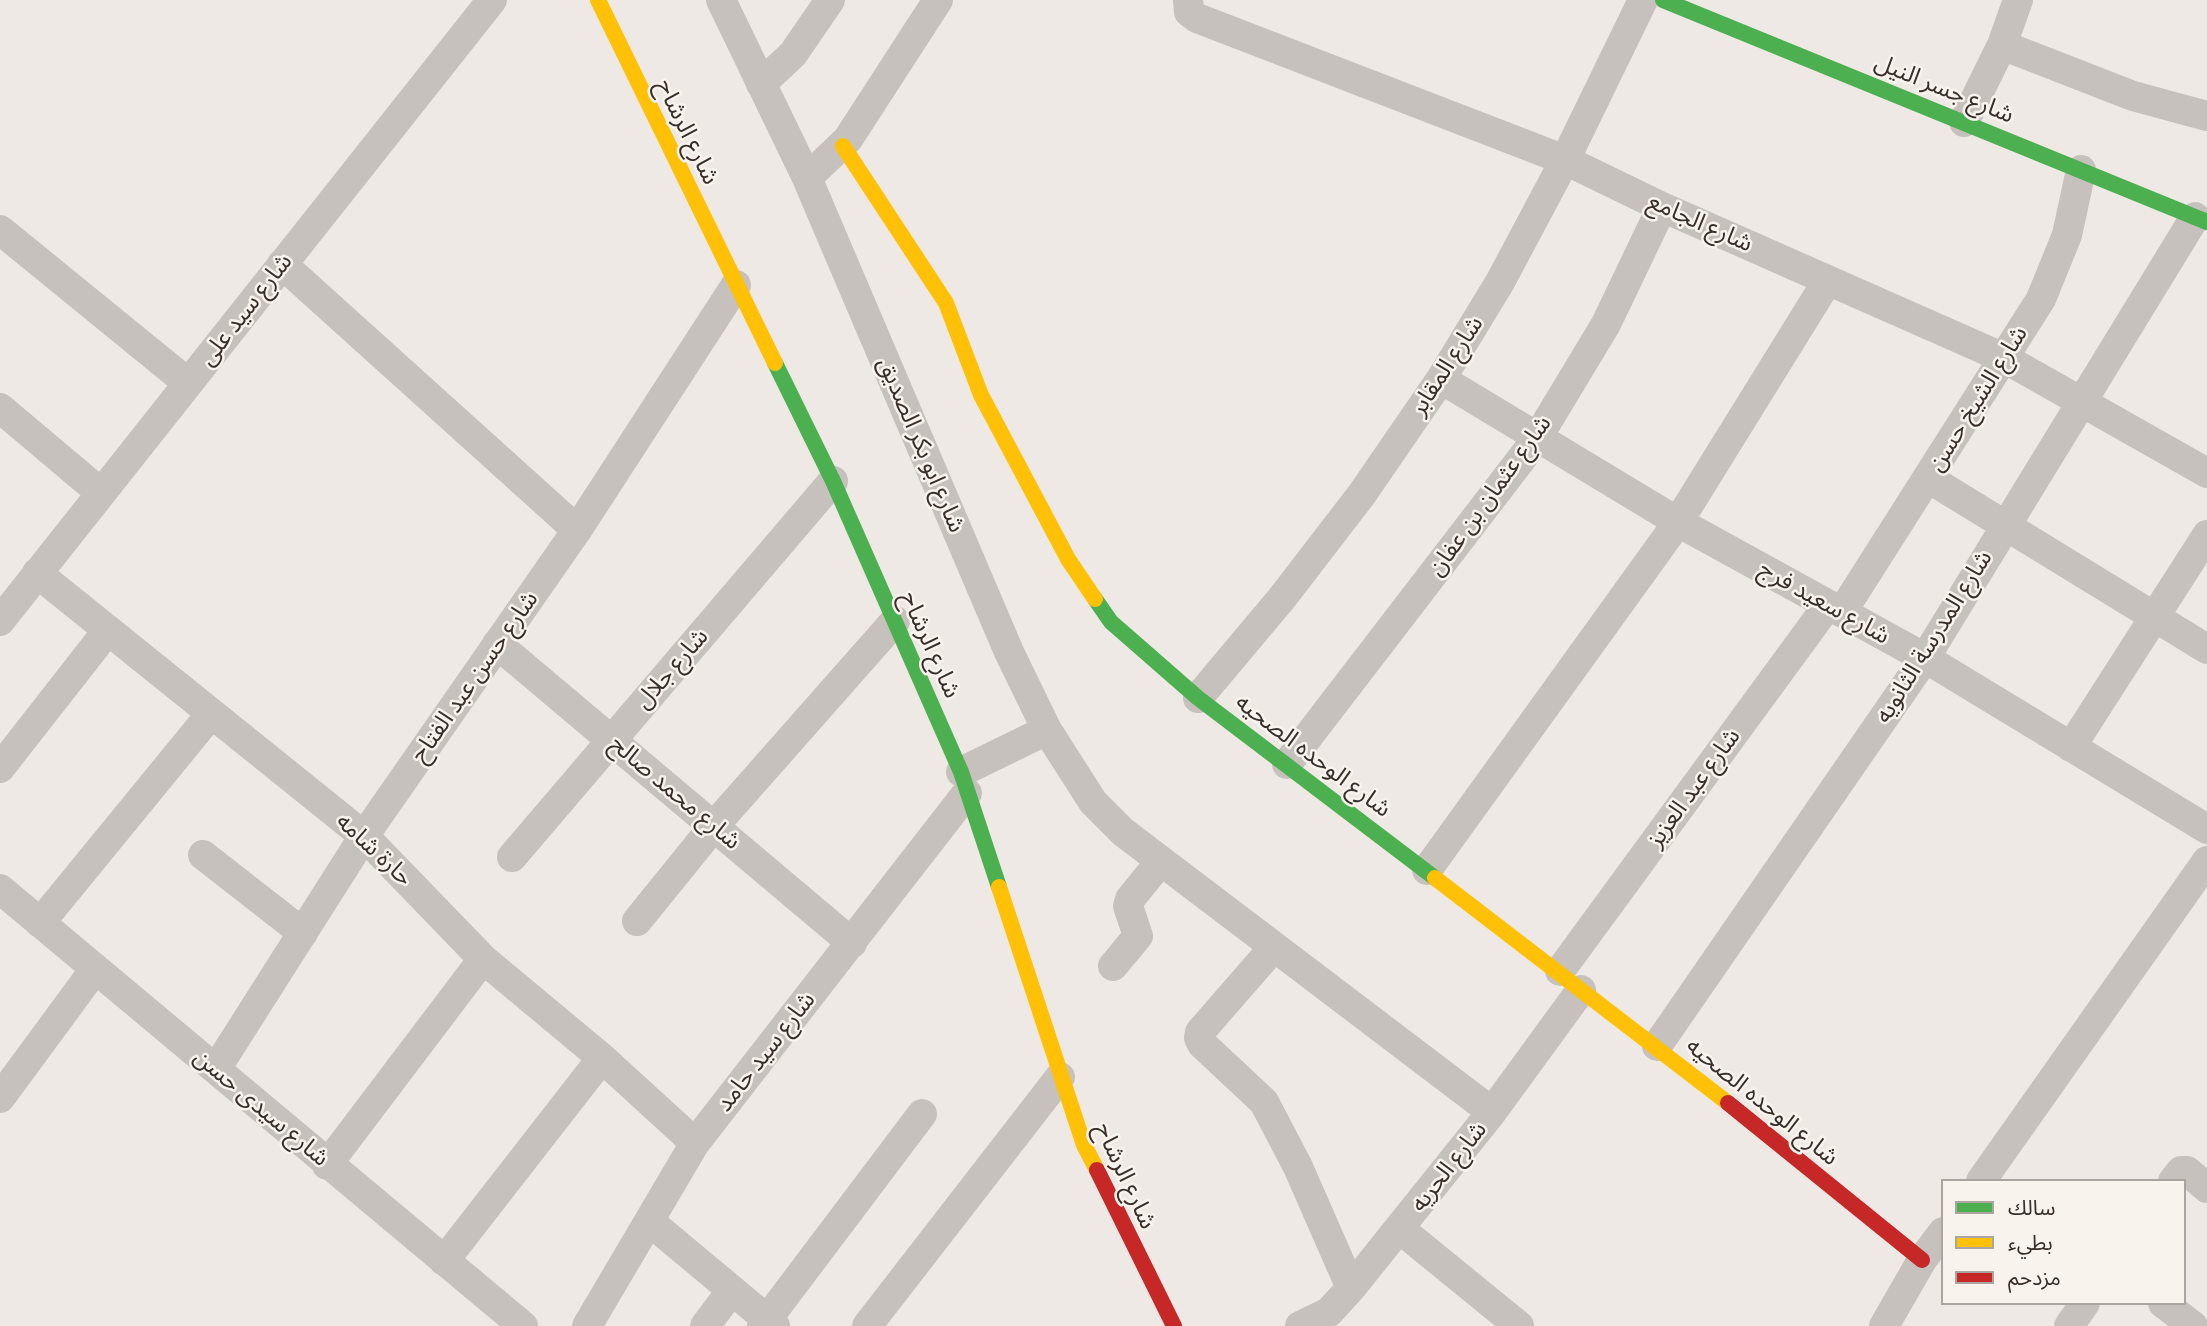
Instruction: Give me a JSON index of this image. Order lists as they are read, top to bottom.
{
  "streets": {
    "street": [
      "شارع جسر النيل",
      "شارع الرشاح",
      "شارع الجامع",
      "شارع سيد على",
      "شارع المقابر",
      "شارع الشيخ حسن",
      "شارع ابو بكر الصديق",
      "شارع عثمان بن عفان",
      "شارع سعيد فرج",
      "شارع المدرسة الثانويه",
      "شارع جلال",
      "شارع حسن عبد الفتاح",
      "شارع الوحده الصحيه",
      "شارع عبد العزيز",
      "شارع محمد صالح",
      "حارة شامه",
      "شارع سيد حامد",
      "شارع سيدى حسن",
      "شارع الحريه"
    ]
  },
  "crossings": [
    ["شارع جسر النيل", "شارع الشيخ حسن"],
    ["شارع جسر النيل", "شارع المدرسة الثانويه"],
    ["شارع الرشاح", "شارع جلال"],
    ["شارع الرشاح", "شارع حسن عبد الفتاح"],
    ["شارع الرشاح", "شارع سيد حامد"],
    ["شارع الجامع", "شارع المقابر"],
    ["شارع الجامع", "شارع الشيخ حسن"],
    ["شارع الجامع", "شارع عثمان بن عفان"],
    ["شارع الجامع", "شارع المدرسة الثانويه"],
    ["شارع سيد على", "حارة شامه"],
    ["شارع المقابر", "شارع سعيد فرج"],
    ["شارع المقابر", "شارع الوحده الصحيه"],
    ["شارع الشيخ حسن", "شارع سعيد فرج"],
    ["شارع الشيخ حسن", "شارع عبد العزيز"],
    ["شارع ابو بكر الصديق", "شارع سيد حامد"],
    ["شارع ابو بكر الصديق", "شارع الحريه"],
    ["شارع عثمان بن عفان", "شارع سعيد فرج"],
    ["شارع عثمان بن عفان", "شارع الوحده الصحيه"],
    ["شارع سعيد فرج", "شارع المدرسة الثانويه"],
    ["شارع سعيد فرج", "شارع عبد العزيز"],
    ["شارع المدرسة الثانويه", "شارع الوحده الصحيه"],
    ["شارع جلال", "شارع محمد صالح"],
    ["شارع حسن عبد الفتاح", "شارع محمد صالح"],
    ["شارع حسن عبد الفتاح", "حارة شامه"],
    ["شارع حسن عبد الفتاح", "شارع سيدى حسن"],
    ["شارع الوحده الصحيه", "شارع عبد العزيز"],
    ["شارع الوحده الصحيه", "شارع الحريه"],
    ["شارع عبد العزيز", "شارع الحريه"],
    ["شارع محمد صالح", "شارع سيد حامد"],
    ["حارة شامه", "شارع سيد حامد"]
  ],
  "legend": ["سالك", "بطيء", "مزدحم"]
}
